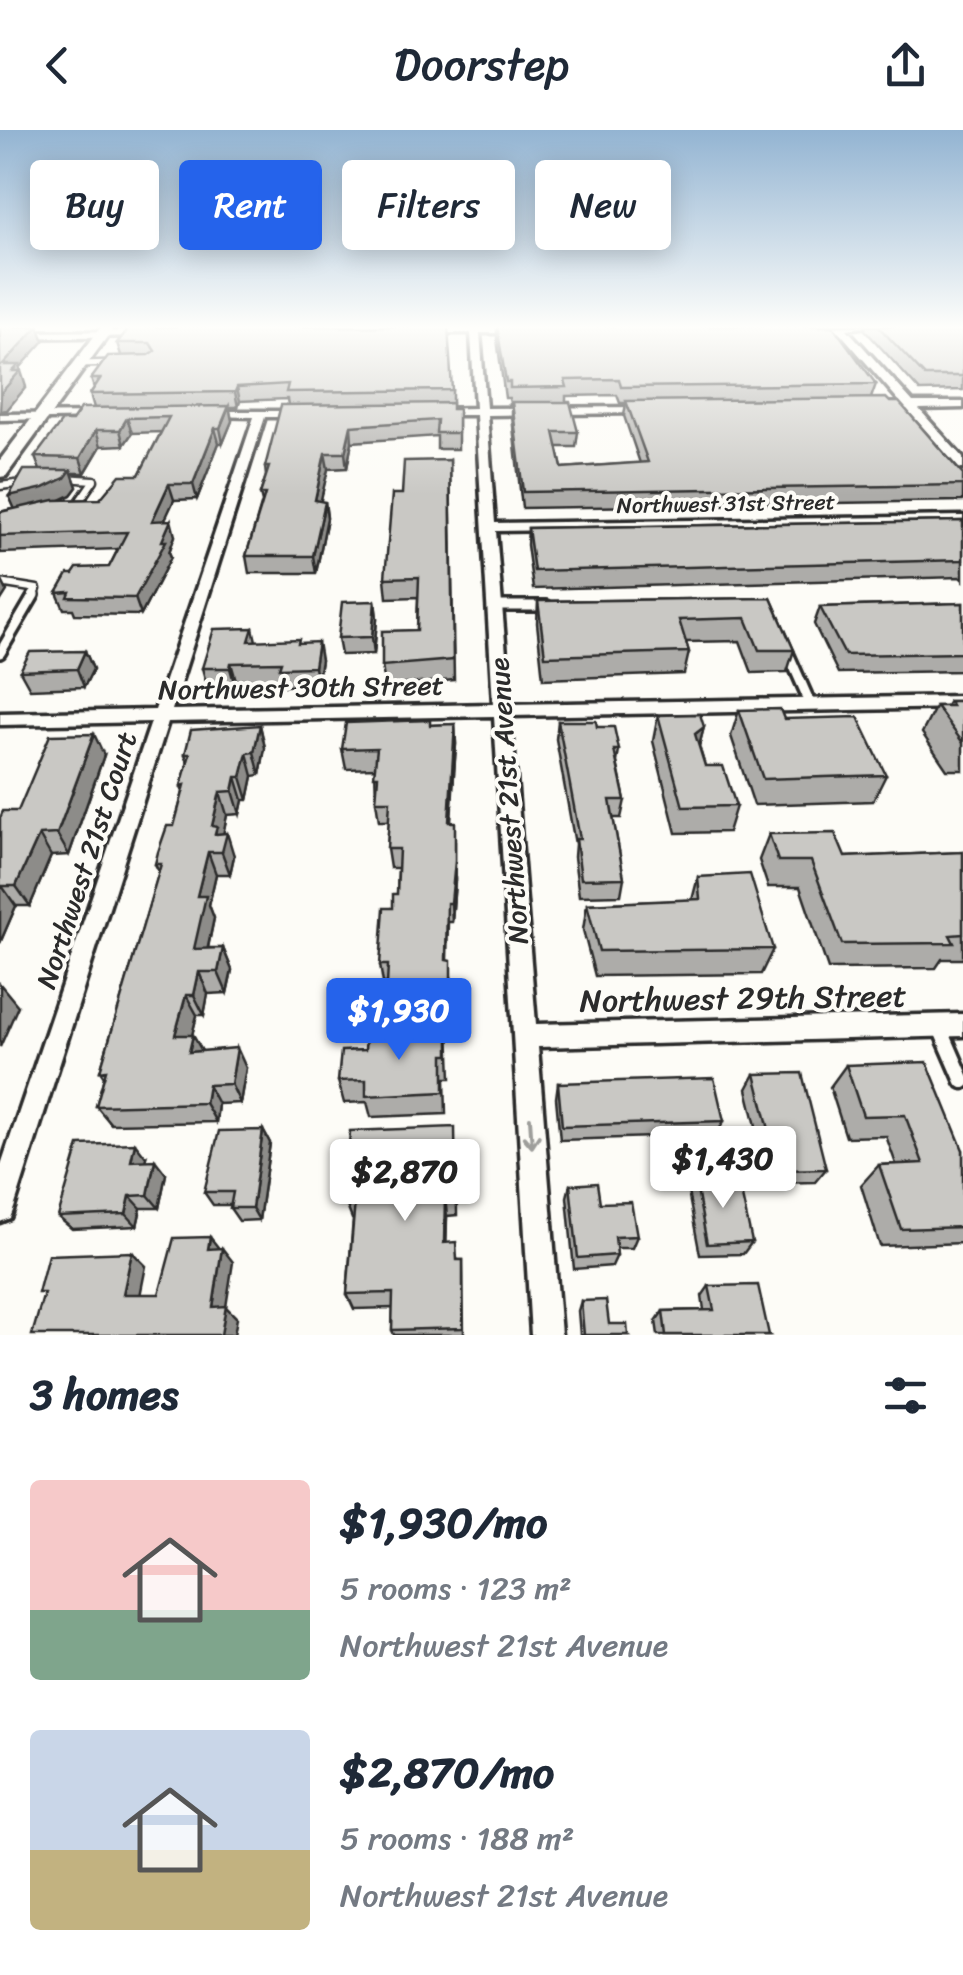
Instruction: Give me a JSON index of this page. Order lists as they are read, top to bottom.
{
  "streets": {
    "street": [
      "Northwest 31st Street",
      "Northwest 30th Street",
      "Northwest 21st Avenue",
      "Northwest 21st Court",
      "Northwest 29th Street"
    ]
  },
  "crossings": [
    ["Northwest 31st Street", "Northwest 21st Avenue"],
    ["Northwest 30th Street", "Northwest 21st Avenue"],
    ["Northwest 30th Street", "Northwest 21st Court"],
    ["Northwest 21st Avenue", "Northwest 29th Street"]
  ],
  "page": {
    "header": "Doorstep",
    "chip": [
      "Buy",
      "Rent",
      "Filters",
      "New"
    ],
    "price": ["$1,930", "$1,430", "$2,870"],
    "heading": "3 homes",
    "list": [
      {
        "name": "$1,930/mo",
        "note": "5 rooms · 123 m² · Northwest 21st Avenue"
      },
      {
        "name": "$2,870/mo",
        "note": "5 rooms · 188 m² · Northwest 21st Avenue"
      }
    ]
  }
}
